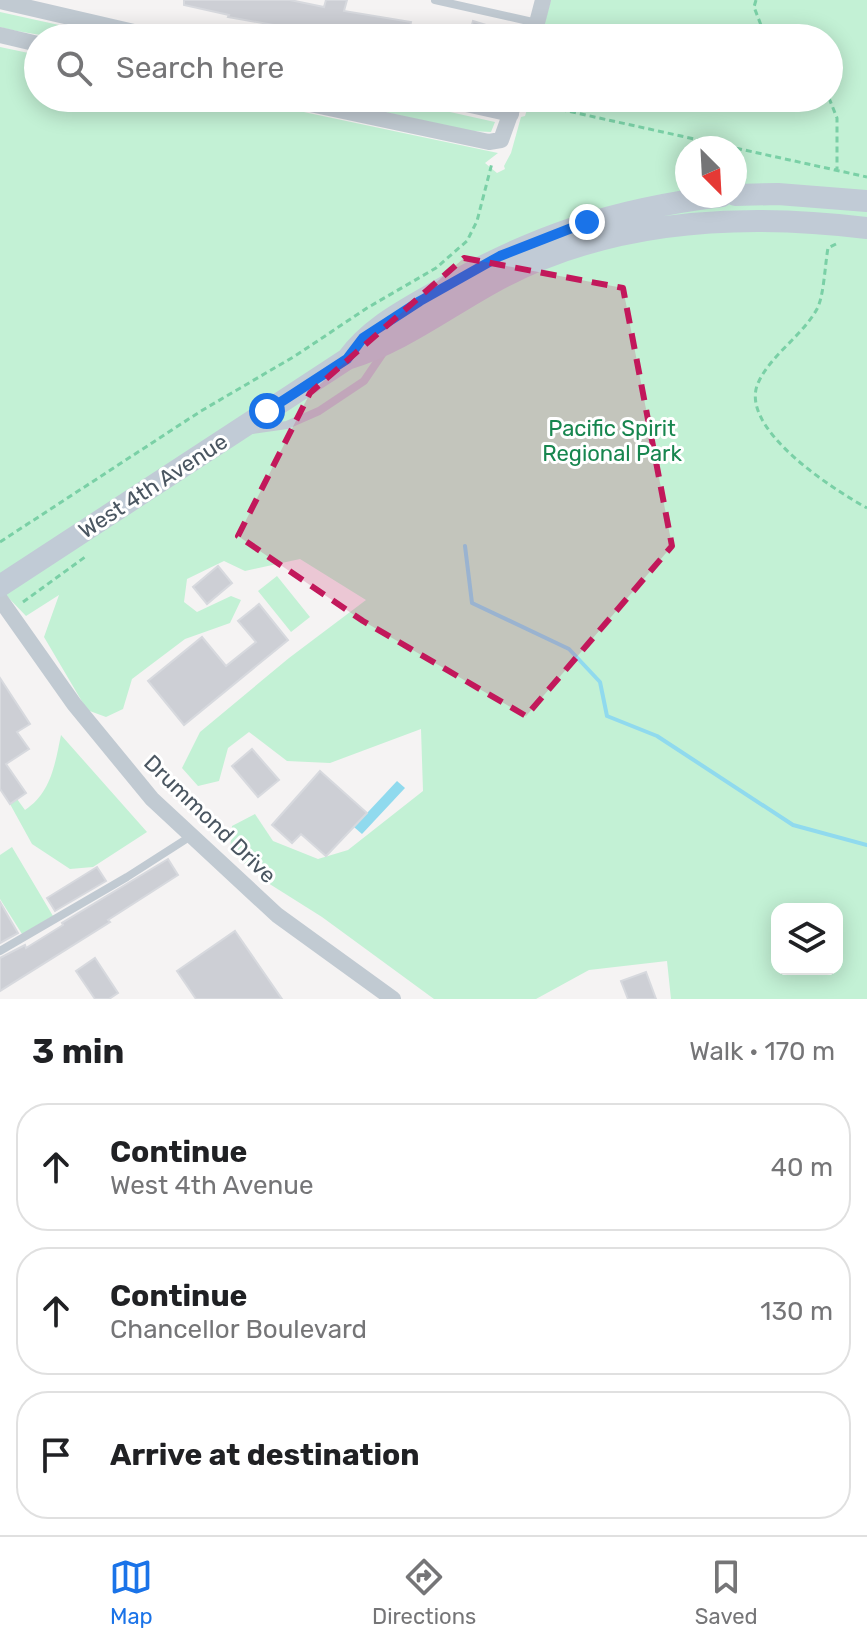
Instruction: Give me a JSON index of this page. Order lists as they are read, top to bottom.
{
  "streets": {
    "main road": ["West 4th Avenue"],
    "street": ["Drummond Drive"]
  },
  "parks": ["Pacific Spirit Regional Park"],
  "north": "bottom right",
  "page": {
    "search": "Search here",
    "heading": ["3 min", "Walk · 170 m"],
    "list": [
      ["Continue", "West 4th Avenue", "40 m"],
      ["Continue", "Chancellor Boulevard", "130 m"],
      "Arrive at destination"
    ],
    "nav": ["Map", "Directions", "Saved"]
  }
}
